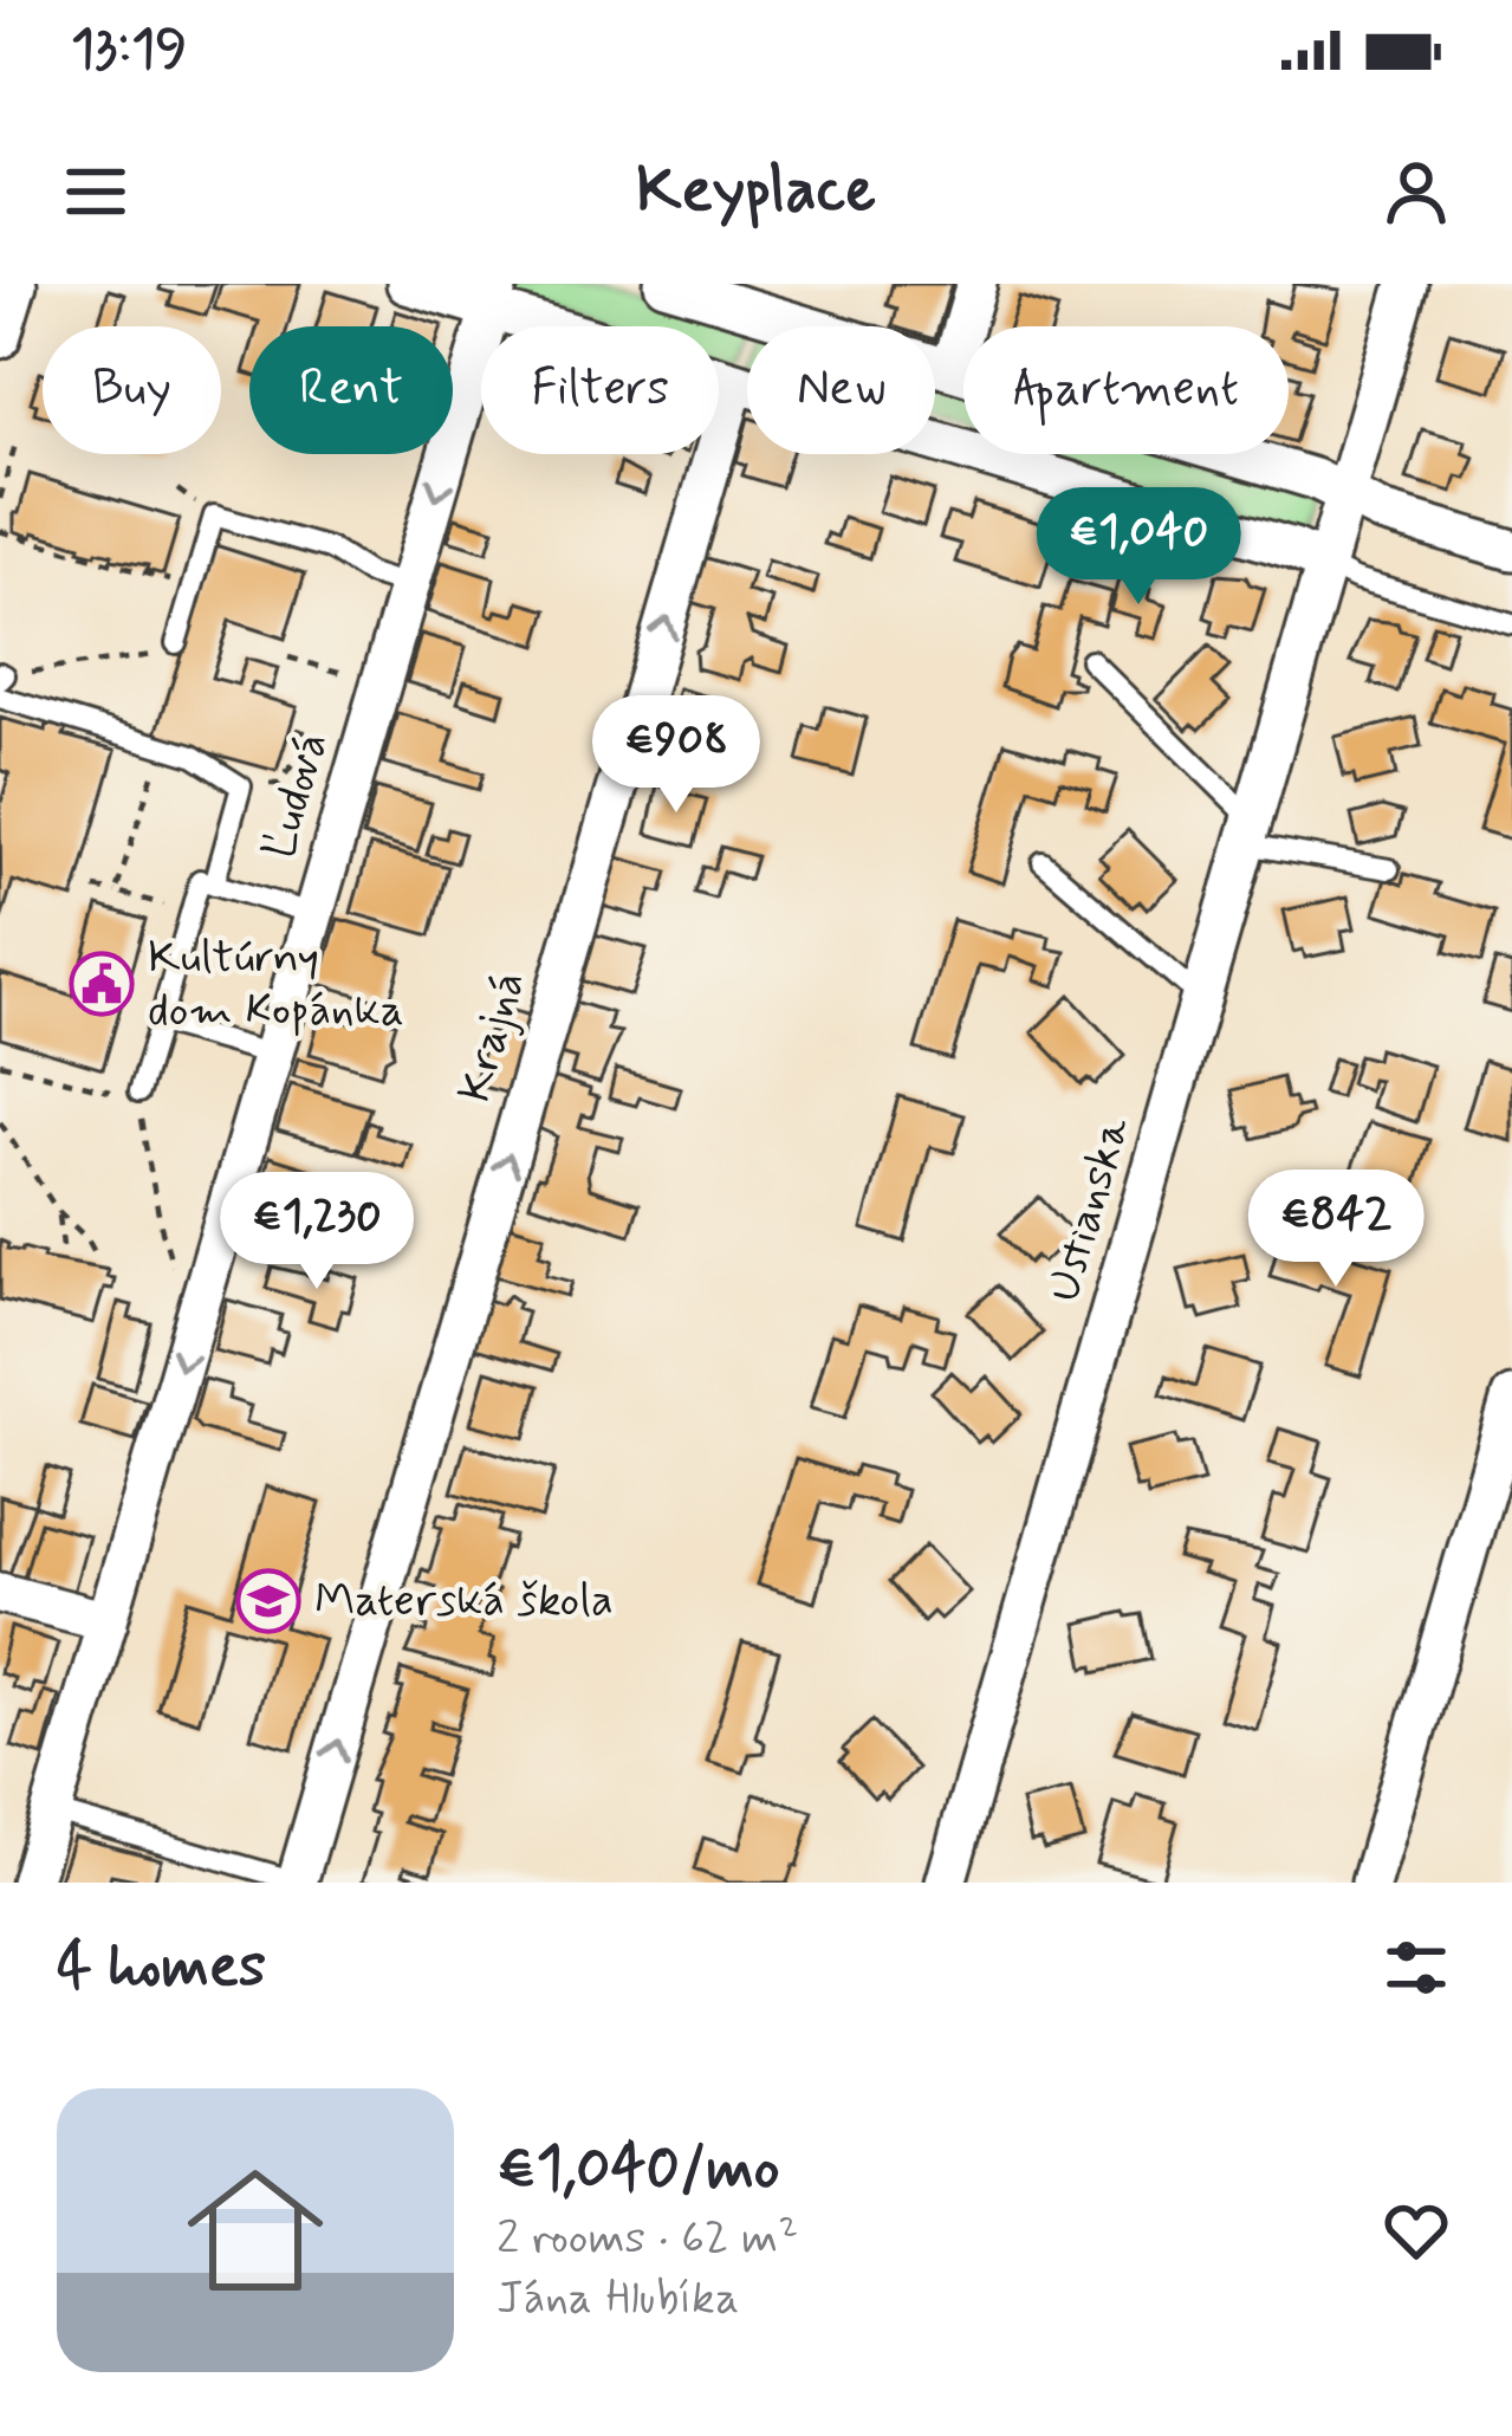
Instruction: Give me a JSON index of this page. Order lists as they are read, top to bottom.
{
  "streets": {
    "street": ["Ľudová", "Krajná", "Ustianska"]
  },
  "one_way": ["Ľudová", "Krajná"],
  "places": {
    "public building": ["Kultúrny dom Kopánka"],
    "school or university": ["Materská škola"]
  },
  "page": {
    "status": "13:19",
    "header": "Keyplace",
    "chip": [
      "Buy",
      "Rent",
      "Filters",
      "New",
      "Apartment"
    ],
    "price": [
      "€1,040",
      "€908",
      "€842",
      "€1,230"
    ],
    "heading": "4 homes",
    "list": [
      {
        "name": "€1,040/mo",
        "note": "2 rooms · 62 m² · Jána Hlubíka"
      }
    ]
  }
}
